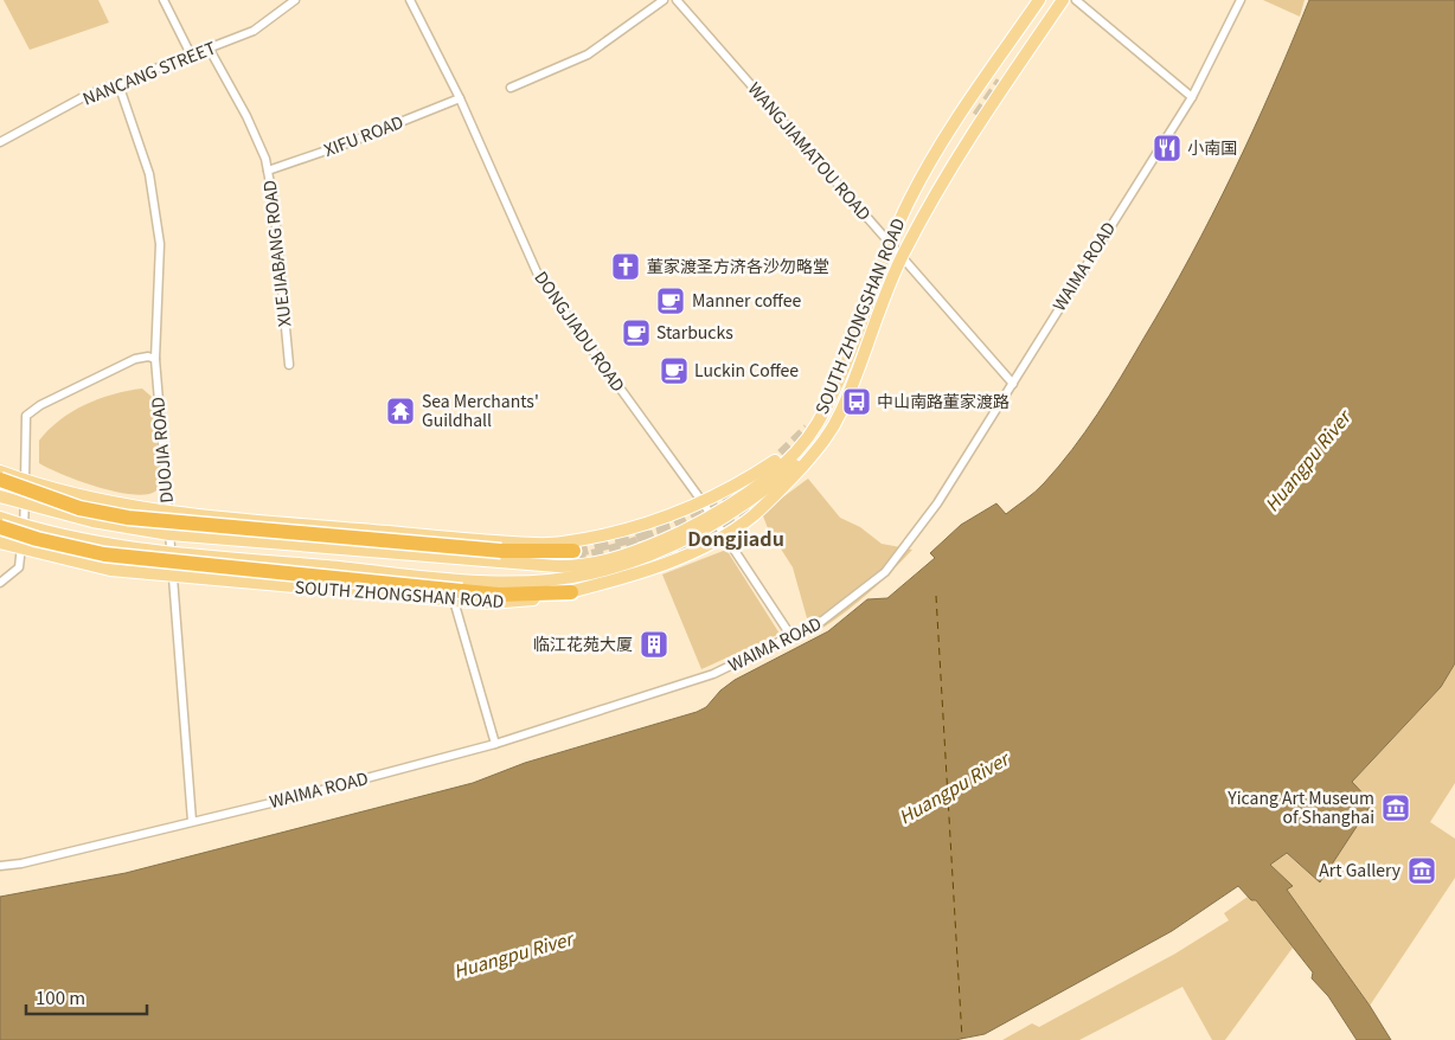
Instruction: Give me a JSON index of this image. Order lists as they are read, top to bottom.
{
  "streets": {
    "main road": ["SOUTH ZHONGSHAN ROAD"],
    "street": [
      "NANCANG STREET",
      "XIFU ROAD",
      "WANGJIAMATOU ROAD",
      "XUEJIABANG ROAD",
      "WAIMA ROAD",
      "DONGJIADU ROAD",
      "DUOJIA ROAD"
    ]
  },
  "crossings": [
    ["NANCANG STREET", "XUEJIABANG ROAD"],
    ["NANCANG STREET", "DUOJIA ROAD"],
    ["XIFU ROAD", "XUEJIABANG ROAD"],
    ["XIFU ROAD", "DONGJIADU ROAD"],
    ["WANGJIAMATOU ROAD", "WAIMA ROAD"],
    ["WANGJIAMATOU ROAD", "SOUTH ZHONGSHAN ROAD"],
    ["WAIMA ROAD", "DONGJIADU ROAD"],
    ["WAIMA ROAD", "DUOJIA ROAD"],
    ["SOUTH ZHONGSHAN ROAD", "DONGJIADU ROAD"],
    ["SOUTH ZHONGSHAN ROAD", "DUOJIA ROAD"]
  ],
  "districts": ["Dongjiadu"],
  "water": ["Huangpu River"],
  "places": {
    "restaurant": ["小南国"],
    "church": ["董家渡圣方济各沙勿略堂"],
    "cafe": ["Manner coffee", "Starbucks", "Luckin Coffee"],
    "bus stop": ["中山南路董家渡路"],
    "temple": ["Sea Merchants' Guildhall"],
    "building": ["临江花苑大厦"],
    "museum": ["Yicang Art Museum of Shanghai", "Art Gallery"]
  },
  "scale_bar": "100 m"
}
